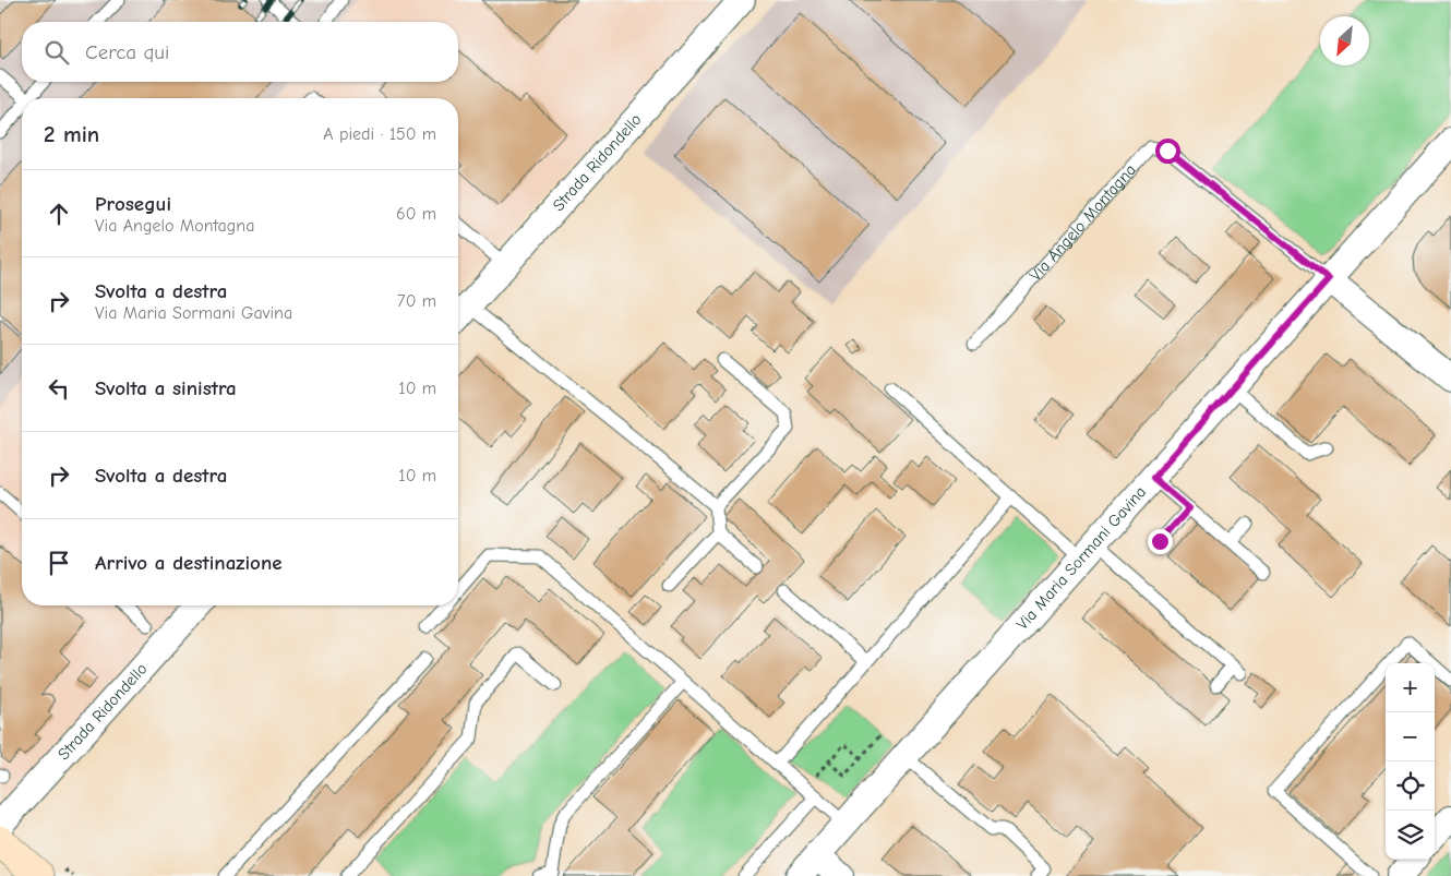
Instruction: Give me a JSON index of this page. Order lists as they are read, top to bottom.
{
  "streets": {
    "street": ["Strada Ridondello", "Via Maria Sormani Gavina"],
    "lane": ["Via Angelo Montagna"]
  },
  "crossings": [
    ["Via Angelo Montagna", "Via Maria Sormani Gavina"]
  ],
  "north": "bottom left",
  "page": {
    "search": "Cerca qui",
    "heading": ["2 min", "A piedi · 150 m"],
    "list": [
      ["Prosegui", "Via Angelo Montagna", "60 m"],
      ["Svolta a destra", "Via Maria Sormani Gavina", "70 m"],
      ["Svolta a sinistra", "10 m"],
      ["Svolta a destra", "10 m"],
      "Arrivo a destinazione"
    ],
    "map_buttons": ["+", "−"]
  }
}
